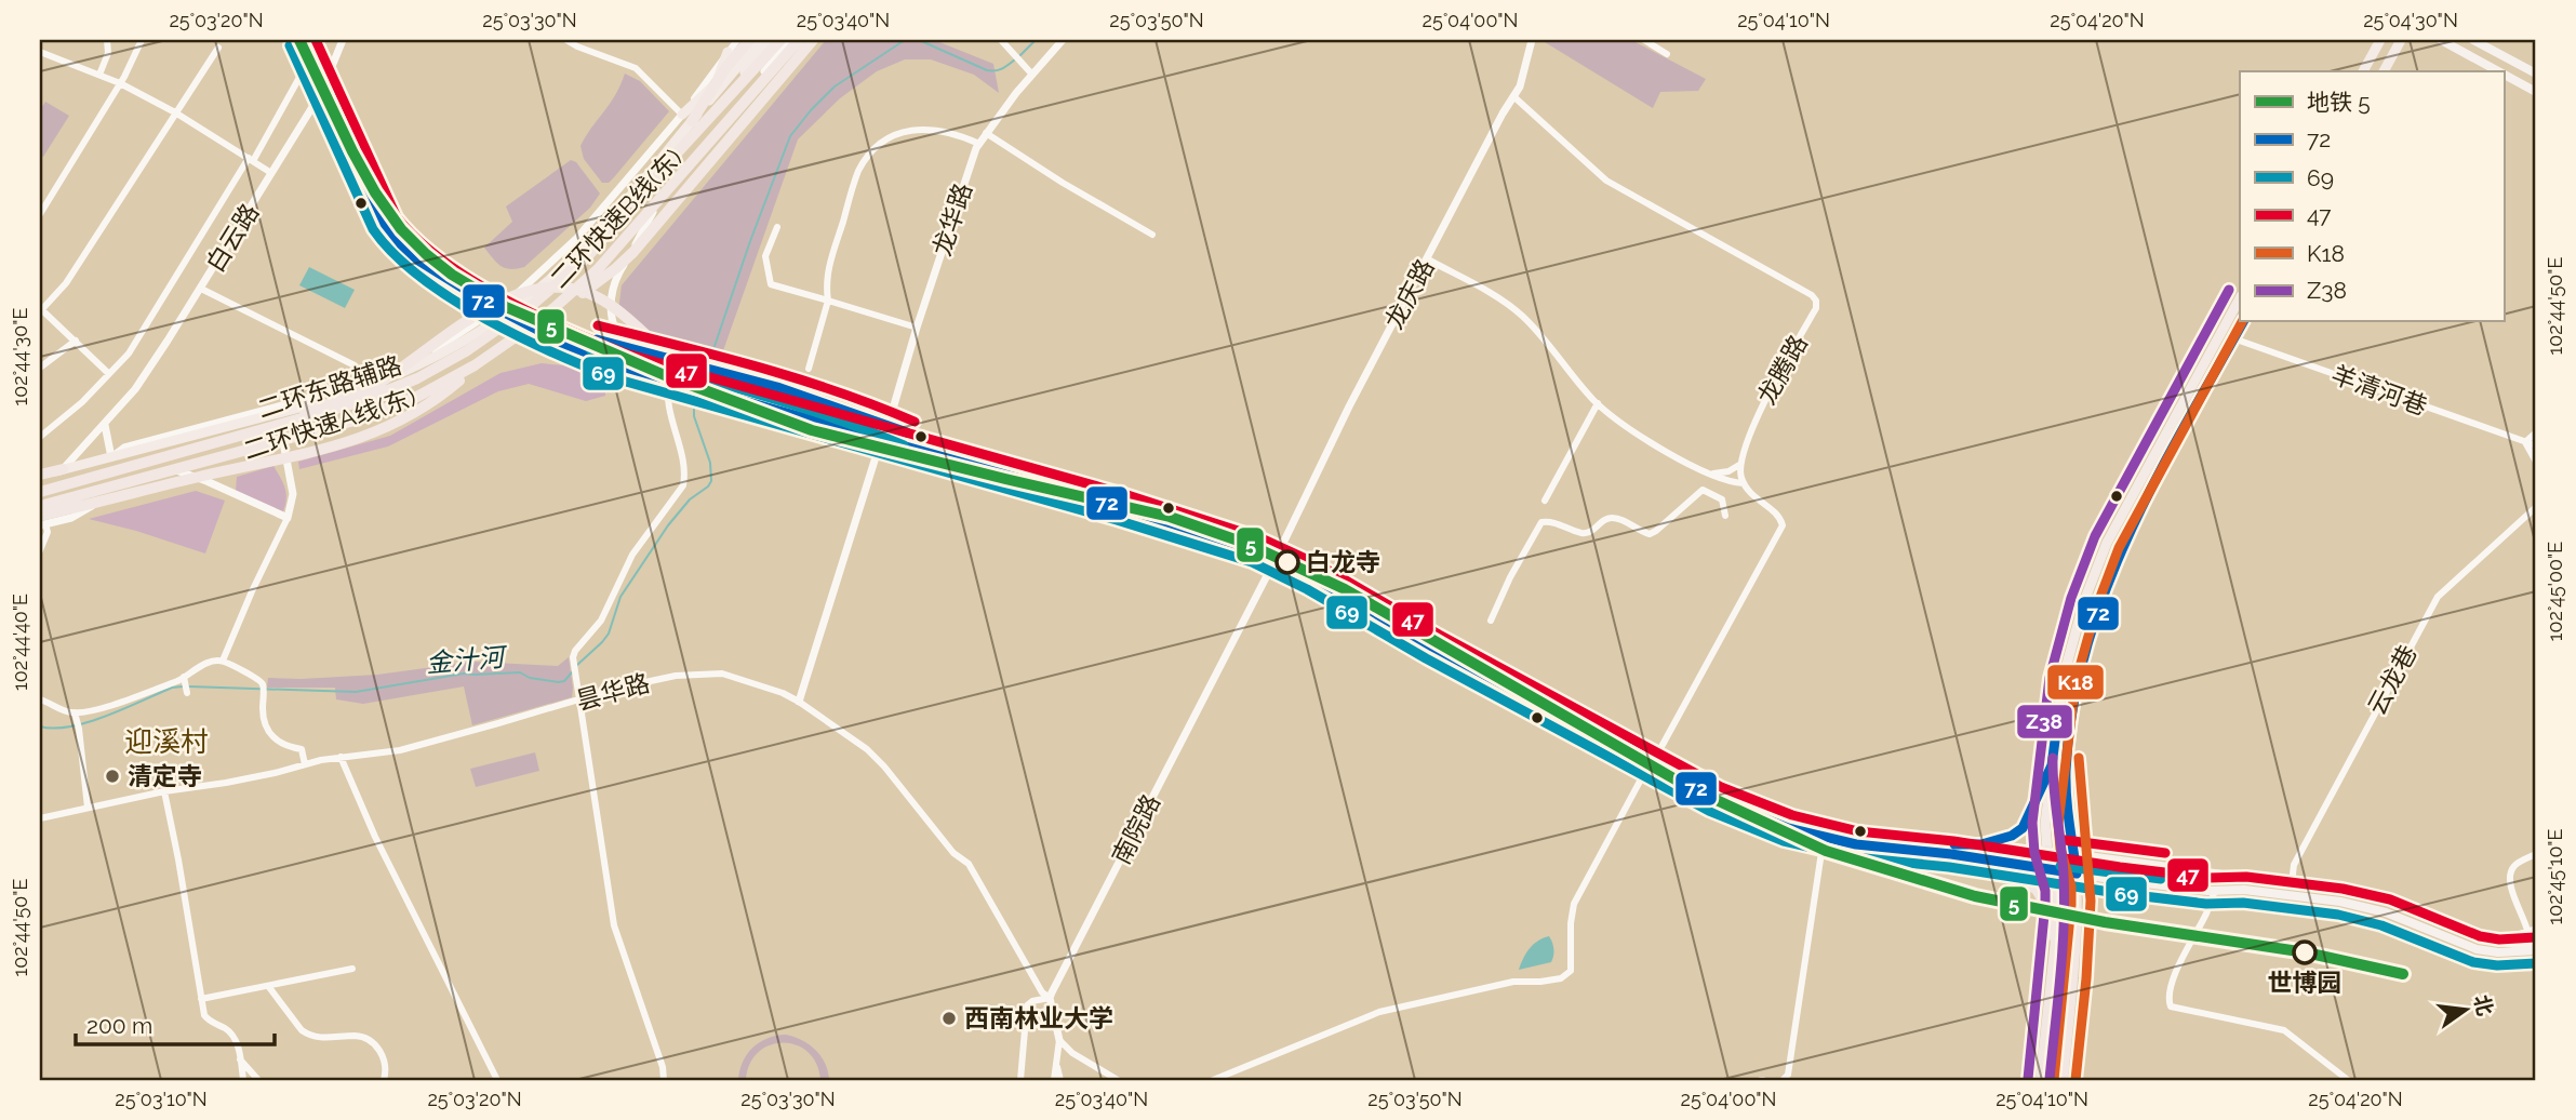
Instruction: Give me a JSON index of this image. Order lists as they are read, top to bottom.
{
  "streets": {
    "highway": ["二环快速B线(东)", "二环快速A线(东)"],
    "street": [
      "龙华路",
      "白云路",
      "龙庆路",
      "龙腾路",
      "二环东路辅路",
      "羊清河巷",
      "云龙巷",
      "昙华路",
      "南院路"
    ]
  },
  "crossings": [
    ["龙庆路", "龙腾路"],
    ["龙庆路", "南院路"],
    ["昙华路", "南院路"]
  ],
  "districts": ["迎溪村"],
  "water": ["金汁河"],
  "places": [
    "白龙寺",
    "清定寺",
    "世博园",
    "西南林业大学"
  ],
  "lines": [
    "metro line 5",
    "transit line 72",
    "transit line 47",
    "transit line 69",
    "transit line Z38",
    "transit line K18"
  ],
  "legend": [
    "地铁 5",
    "72",
    "69",
    "47",
    "K18",
    "Z38"
  ],
  "scale_bar": "200 m",
  "north": "right",
  "coordinates": [
    "25°03'20\"N",
    "25°03'30\"N",
    "25°03'40\"N",
    "25°03'50\"N",
    "25°04'00\"N",
    "25°04'10\"N",
    "25°04'20\"N",
    "25°04'30\"N",
    "102°44'50\"E",
    "102°44'30\"E",
    "102°45'00\"E",
    "102°44'40\"E",
    "102°45'10\"E",
    "25°03'10\"N"
  ]
}
